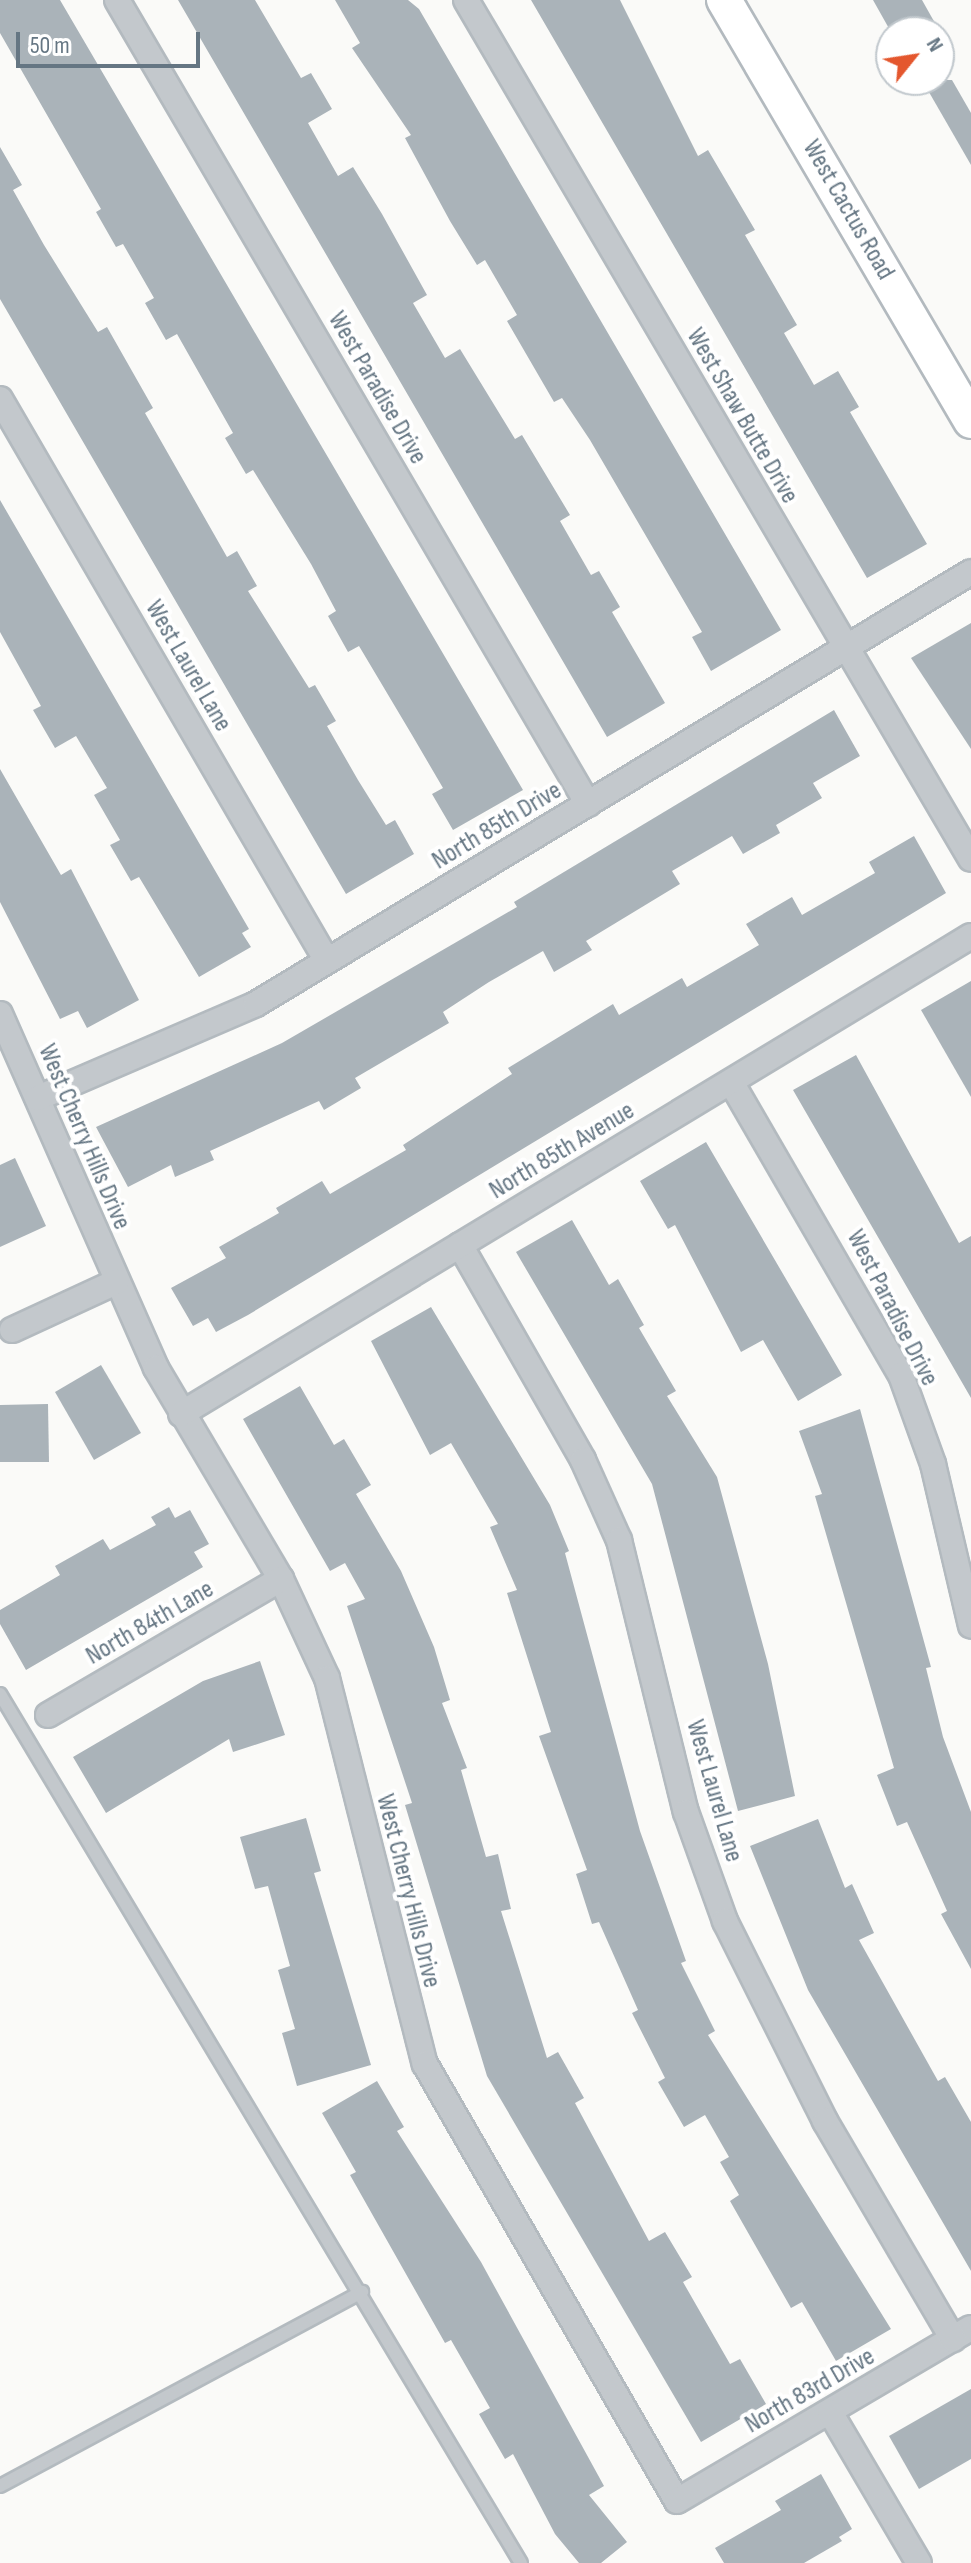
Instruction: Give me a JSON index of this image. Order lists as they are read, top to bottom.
{
  "streets": {
    "main road": ["West Cactus Road"],
    "street": [
      "West Paradise Drive",
      "West Shaw Butte Drive",
      "West Laurel Lane",
      "North 85th Drive",
      "West Cherry Hills Drive",
      "North 85th Avenue",
      "North 84th Lane",
      "North 83rd Drive"
    ]
  },
  "crossings": [
    ["West Paradise Drive", "North 85th Drive"],
    ["West Paradise Drive", "North 85th Avenue"],
    ["West Shaw Butte Drive", "North 85th Drive"],
    ["West Laurel Lane", "North 85th Drive"],
    ["West Laurel Lane", "North 85th Avenue"],
    ["West Laurel Lane", "North 83rd Drive"],
    ["North 85th Drive", "West Cherry Hills Drive"],
    ["West Cherry Hills Drive", "North 85th Avenue"],
    ["West Cherry Hills Drive", "North 84th Lane"],
    ["West Cherry Hills Drive", "North 83rd Drive"]
  ],
  "scale_bar": "50 m",
  "north": "top right"
}
